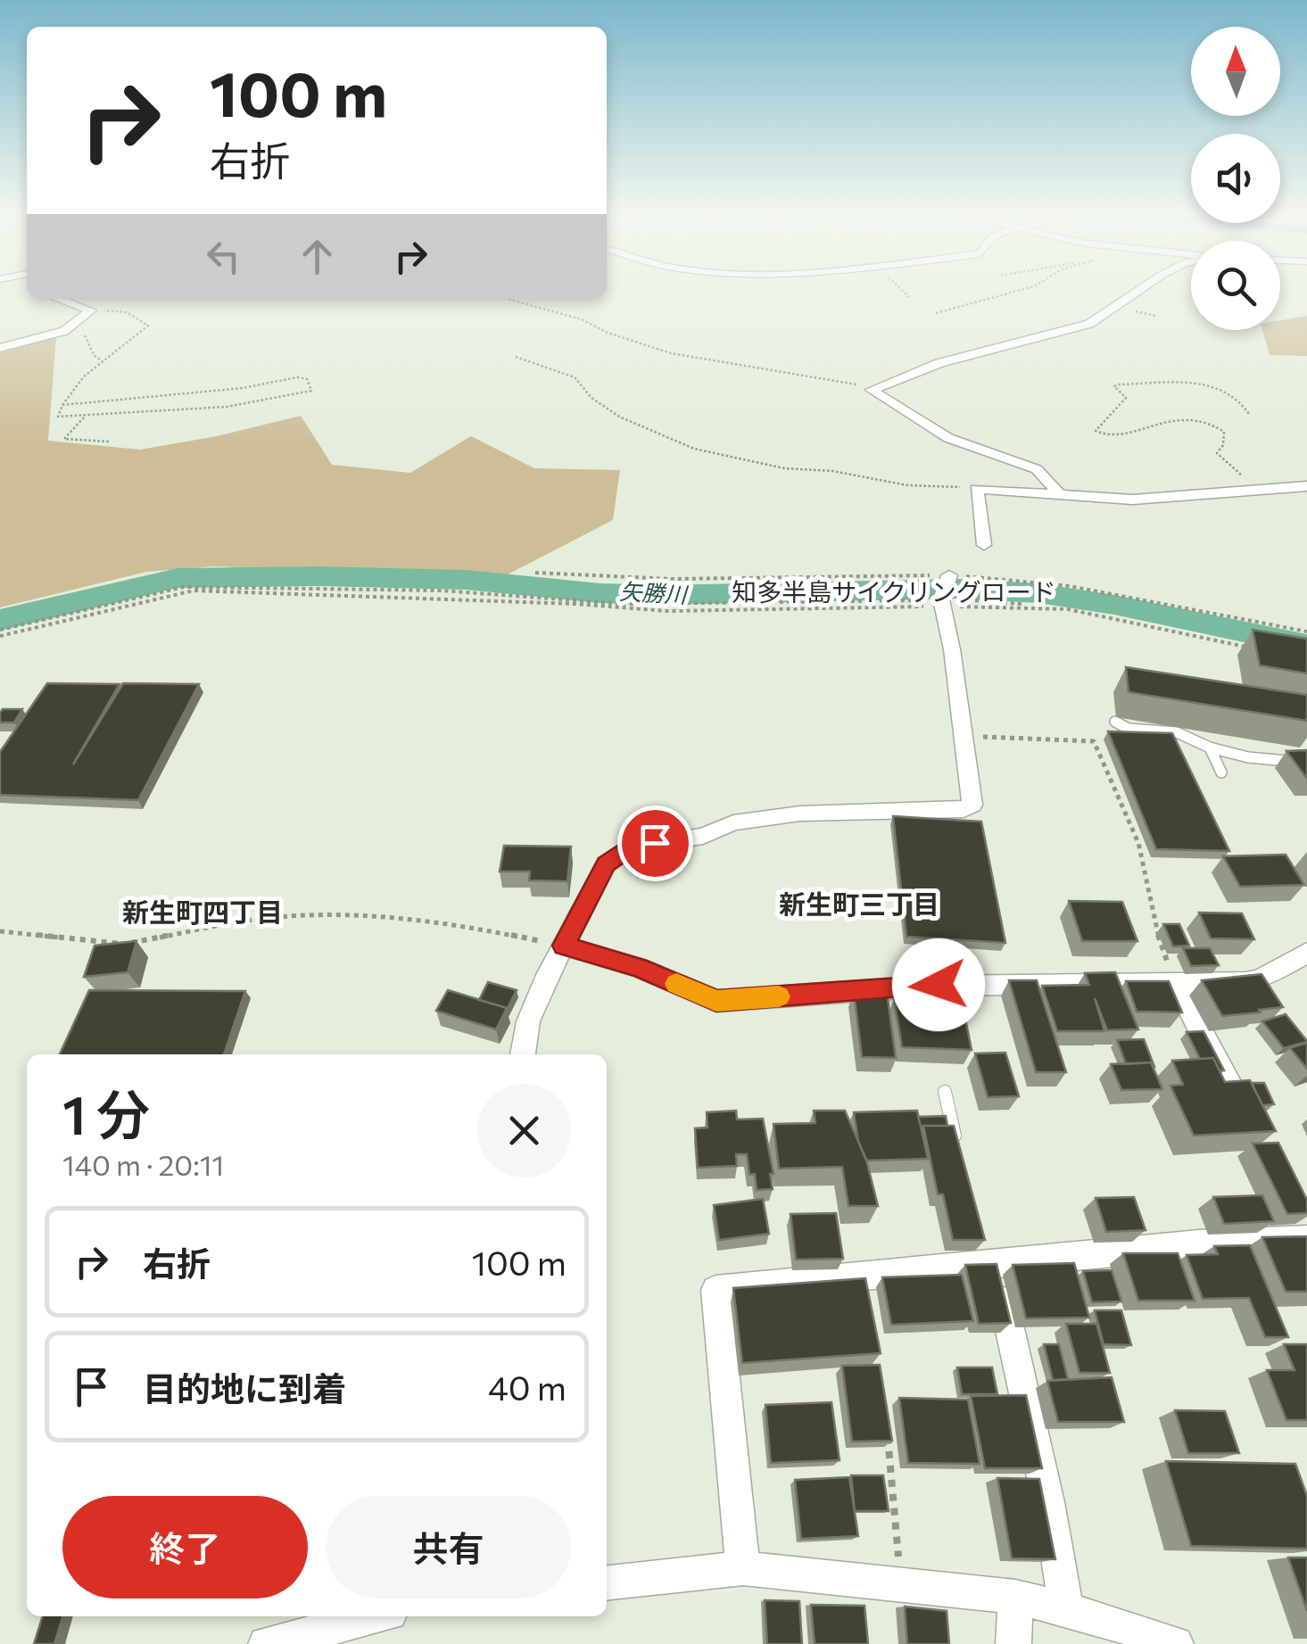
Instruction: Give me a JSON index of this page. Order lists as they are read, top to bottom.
{
  "streets": {
    "path": ["知多半島サイクリングロード"]
  },
  "districts": ["新生町三丁目", "新生町四丁目"],
  "water": ["矢勝川"],
  "north": "top",
  "page": {
    "turn": ["100 m", "右折"],
    "heading": ["1 分", "140 m · 20:11"],
    "list": [
      {
        "name": "右折",
        "value": "100 m"
      },
      {
        "name": "目的地に到着",
        "value": "40 m"
      }
    ],
    "buttons": ["終了", "共有"]
  }
}
